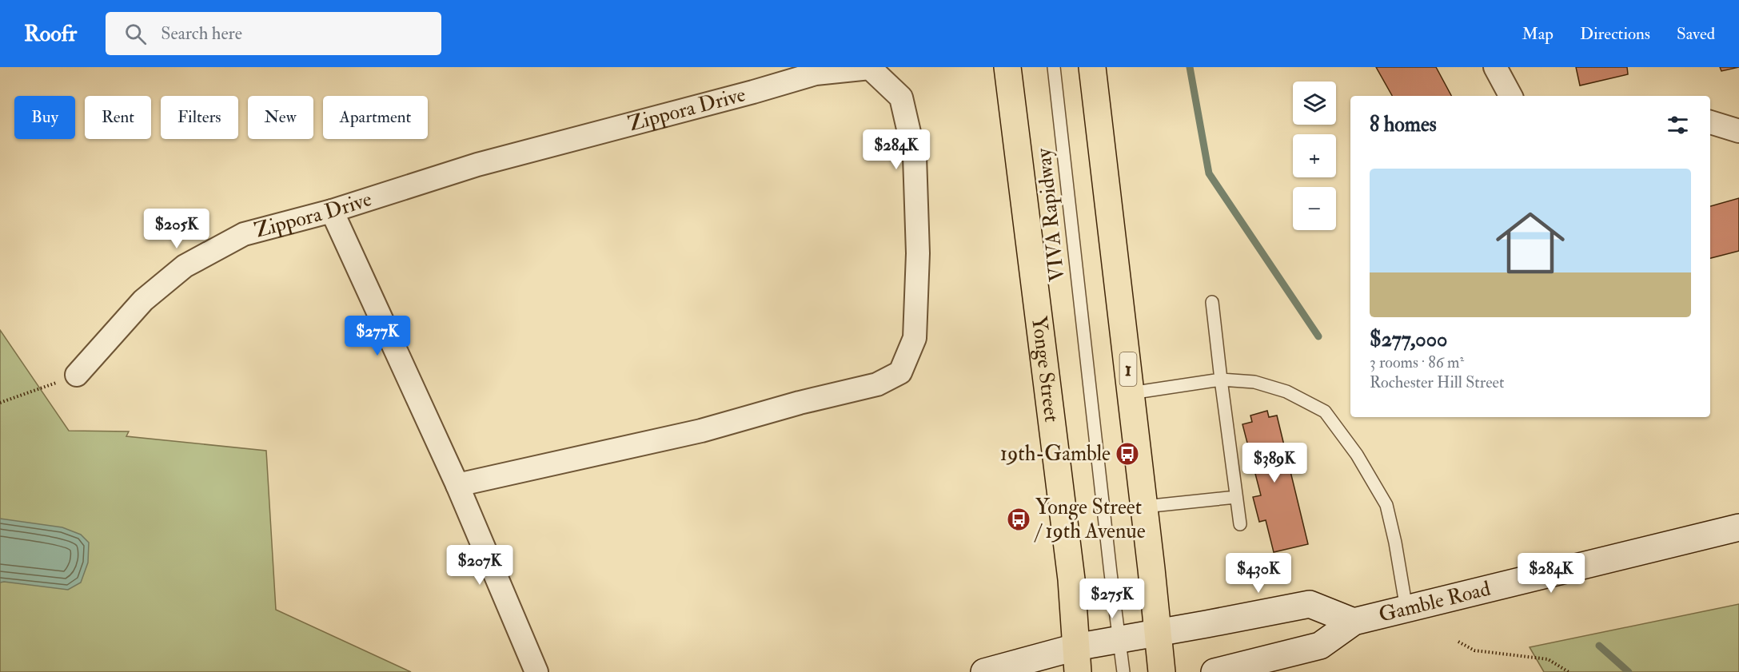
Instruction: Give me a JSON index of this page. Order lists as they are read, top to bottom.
{
  "streets": {
    "main road": ["Yonge Street", "1", "Gamble Road"],
    "street": ["Zippora Drive"],
    "lane": ["VIVA Rapidway"]
  },
  "crossings": [
    ["VIVA Rapidway", "Gamble Road"],
    ["Yonge Street", "Gamble Road"],
    ["1", "Gamble Road"]
  ],
  "places": {
    "bus stop": ["19th-Gamble", "Yonge Street / 19th Avenue"]
  },
  "page": {
    "header": "Roofr",
    "search": "Search here",
    "nav": ["Map", "Directions", "Saved"],
    "map_buttons": ["+", "−"],
    "chip": [
      "Buy",
      "Rent",
      "Filters",
      "New",
      "Apartment"
    ],
    "heading": "8 homes",
    "price": [
      "$284K",
      "$205K",
      "$277K",
      "$389K",
      "$207K",
      "$430K",
      "$284K",
      "$275K"
    ],
    "list": [
      {
        "name": "$277,000",
        "note": "3 rooms · 86 m² · Rochester Hill Street"
      }
    ]
  }
}
